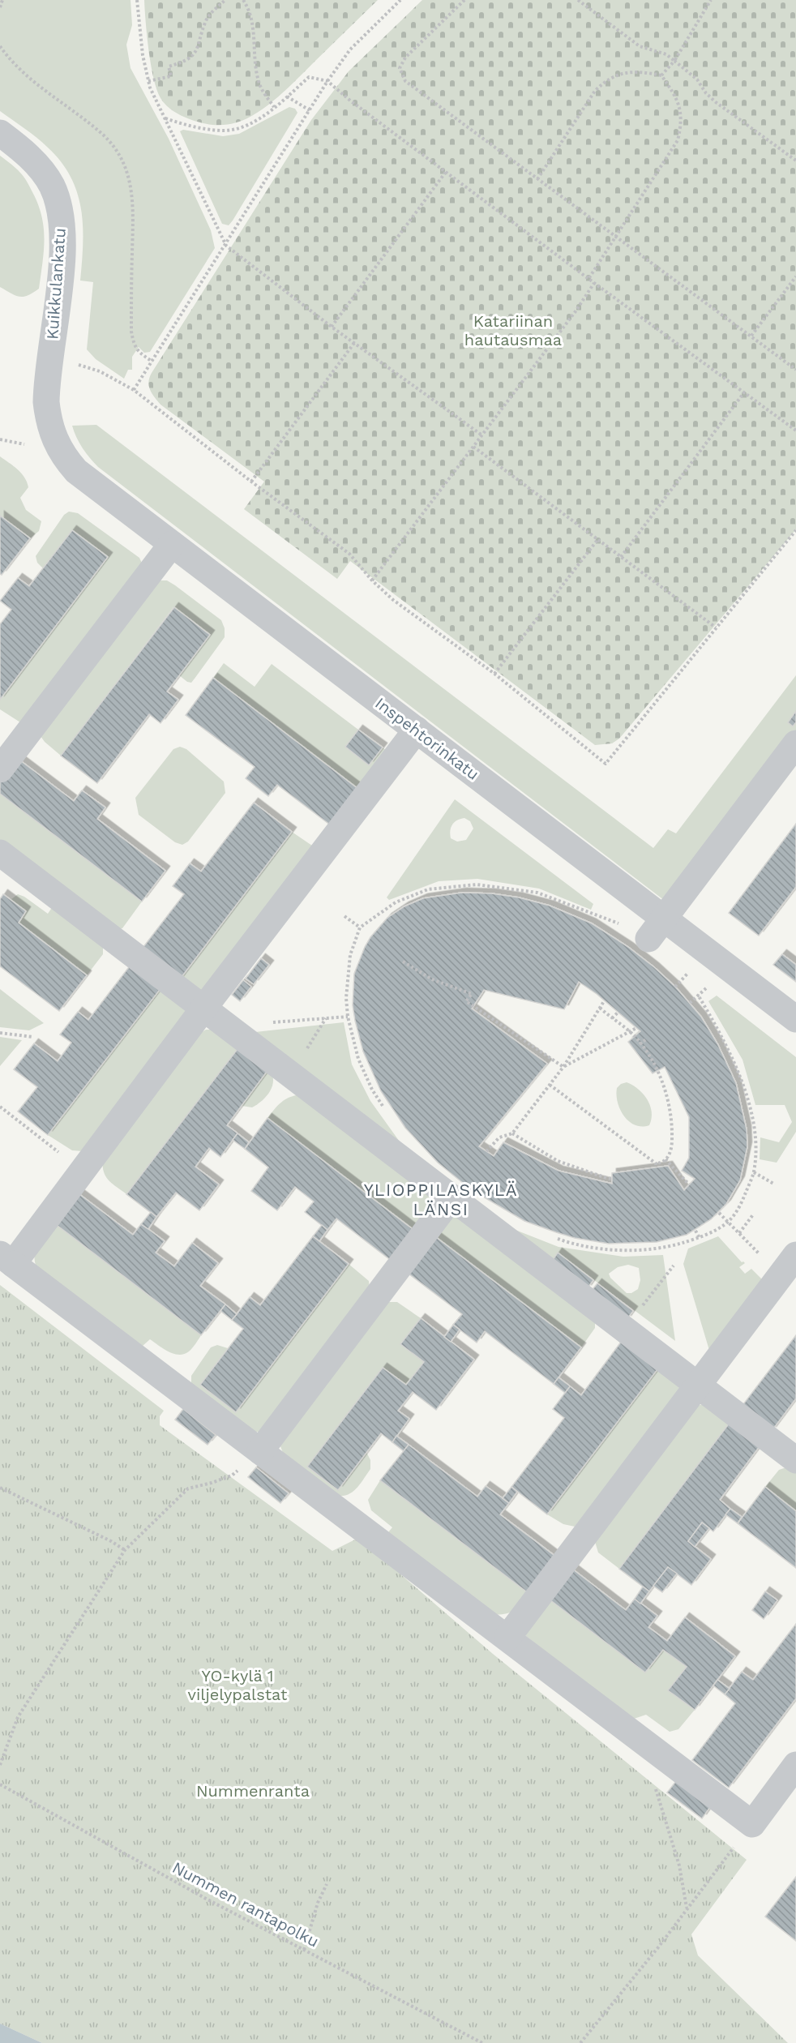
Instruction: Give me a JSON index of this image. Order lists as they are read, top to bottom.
{
  "streets": {
    "street": ["Kuikkulankatu", "Inspehtorinkatu"],
    "path": ["Nummen rantapolku"]
  },
  "crossings": [
    ["Kuikkulankatu", "Inspehtorinkatu"]
  ],
  "districts": ["YLIOPPILASKYLÄ LÄNSI"],
  "parks": ["Katariinan hautausmaa", "YO-kylä 1 viljelypalstat", "Nummenranta"]
}
